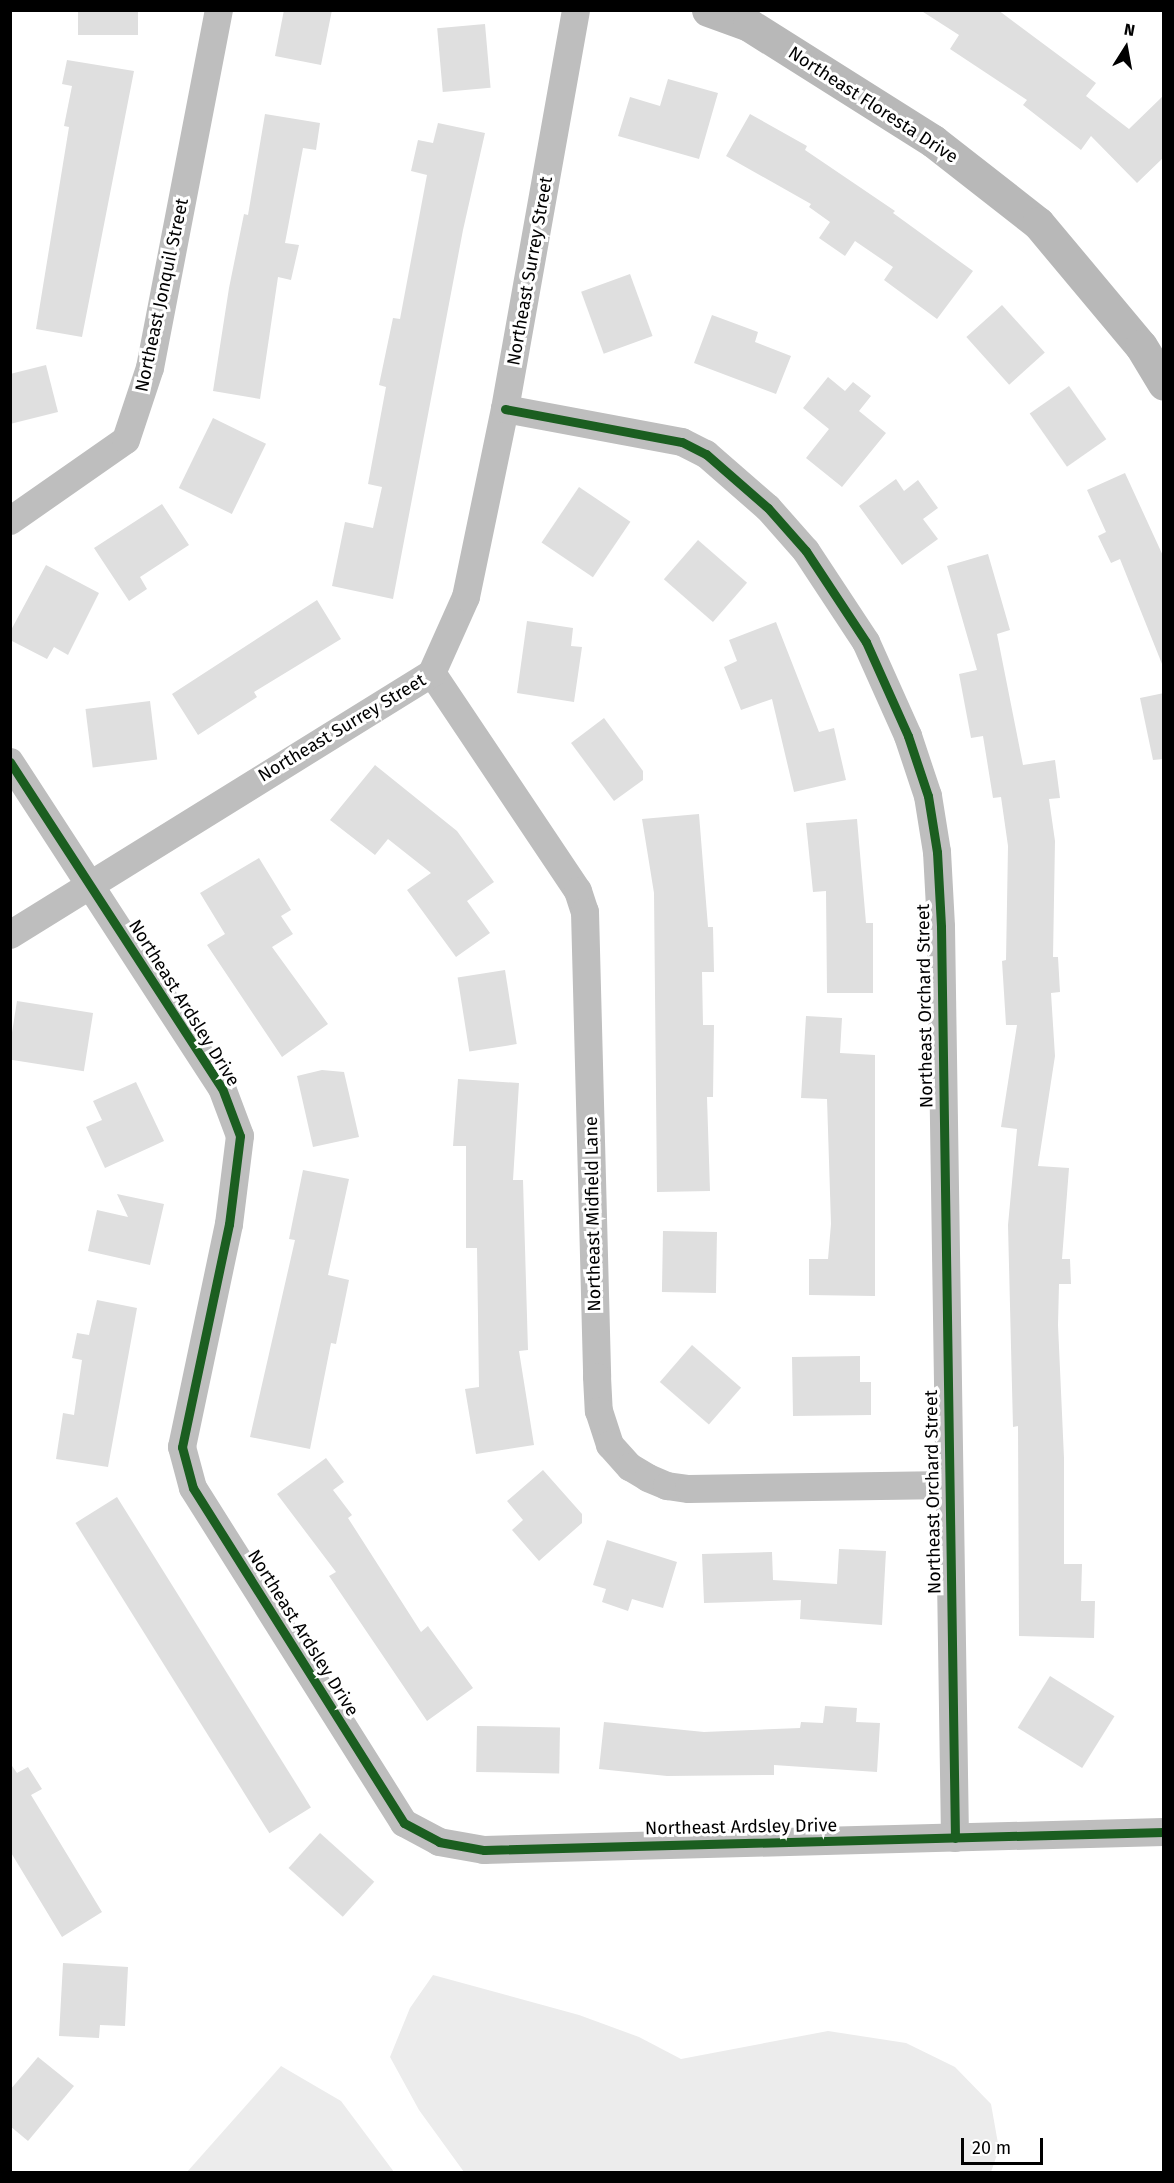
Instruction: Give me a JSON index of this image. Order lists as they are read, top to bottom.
{
  "streets": {
    "street": [
      "Northeast Floresta Drive",
      "Northeast Surrey Street",
      "Northeast Jonquil Street",
      "Northeast Ardsley Drive",
      "Northeast Orchard Street",
      "Northeast Midfield Lane"
    ]
  },
  "crossings": [
    ["Northeast Surrey Street", "Northeast Ardsley Drive"],
    ["Northeast Surrey Street", "Northeast Orchard Street"],
    ["Northeast Surrey Street", "Northeast Midfield Lane"],
    ["Northeast Ardsley Drive", "Northeast Orchard Street"],
    ["Northeast Orchard Street", "Northeast Midfield Lane"]
  ],
  "scale_bar": "20 m",
  "north": "top"
}
